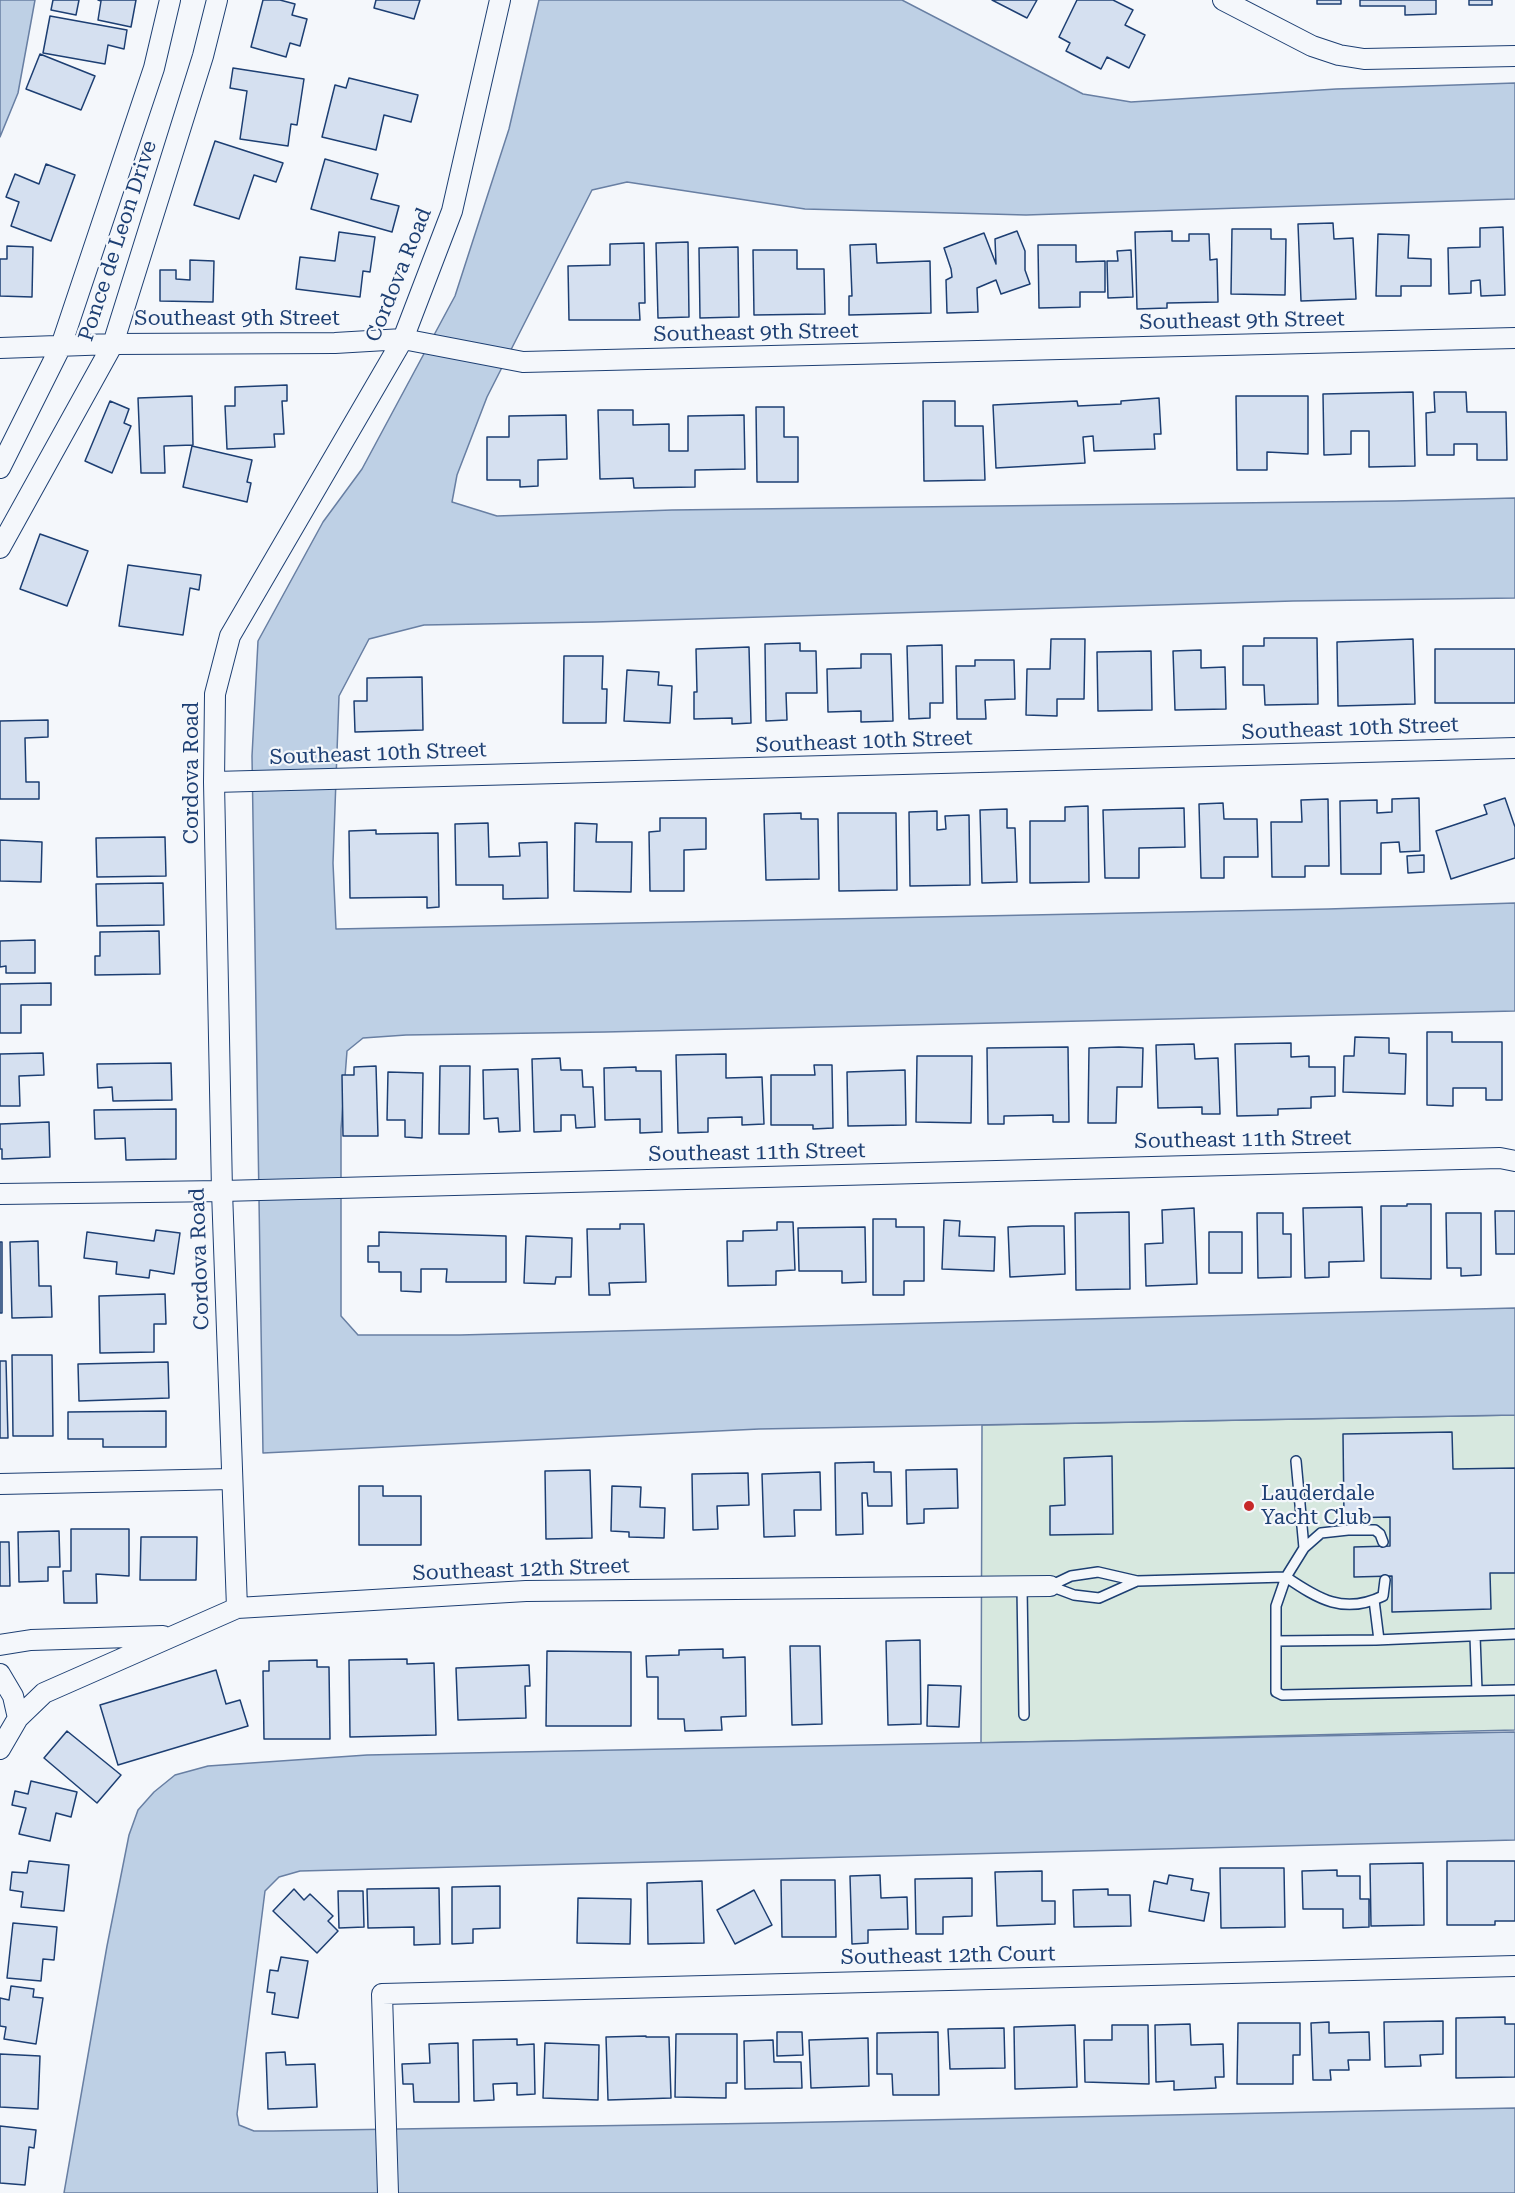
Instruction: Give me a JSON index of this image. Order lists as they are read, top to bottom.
{
  "streets": {
    "street": [
      "Ponce de Leon Drive",
      "Cordova Road",
      "Southeast 9th Street",
      "Southeast 10th Street",
      "Southeast 11th Street",
      "Southeast 12th Street",
      "Southeast 12th Court"
    ]
  },
  "crossings": [
    ["Ponce de Leon Drive", "Southeast 9th Street"],
    ["Cordova Road", "Southeast 9th Street"],
    ["Cordova Road", "Southeast 10th Street"],
    ["Cordova Road", "Southeast 11th Street"],
    ["Cordova Road", "Southeast 12th Street"]
  ],
  "places": ["Lauderdale Yacht Club"]
}
